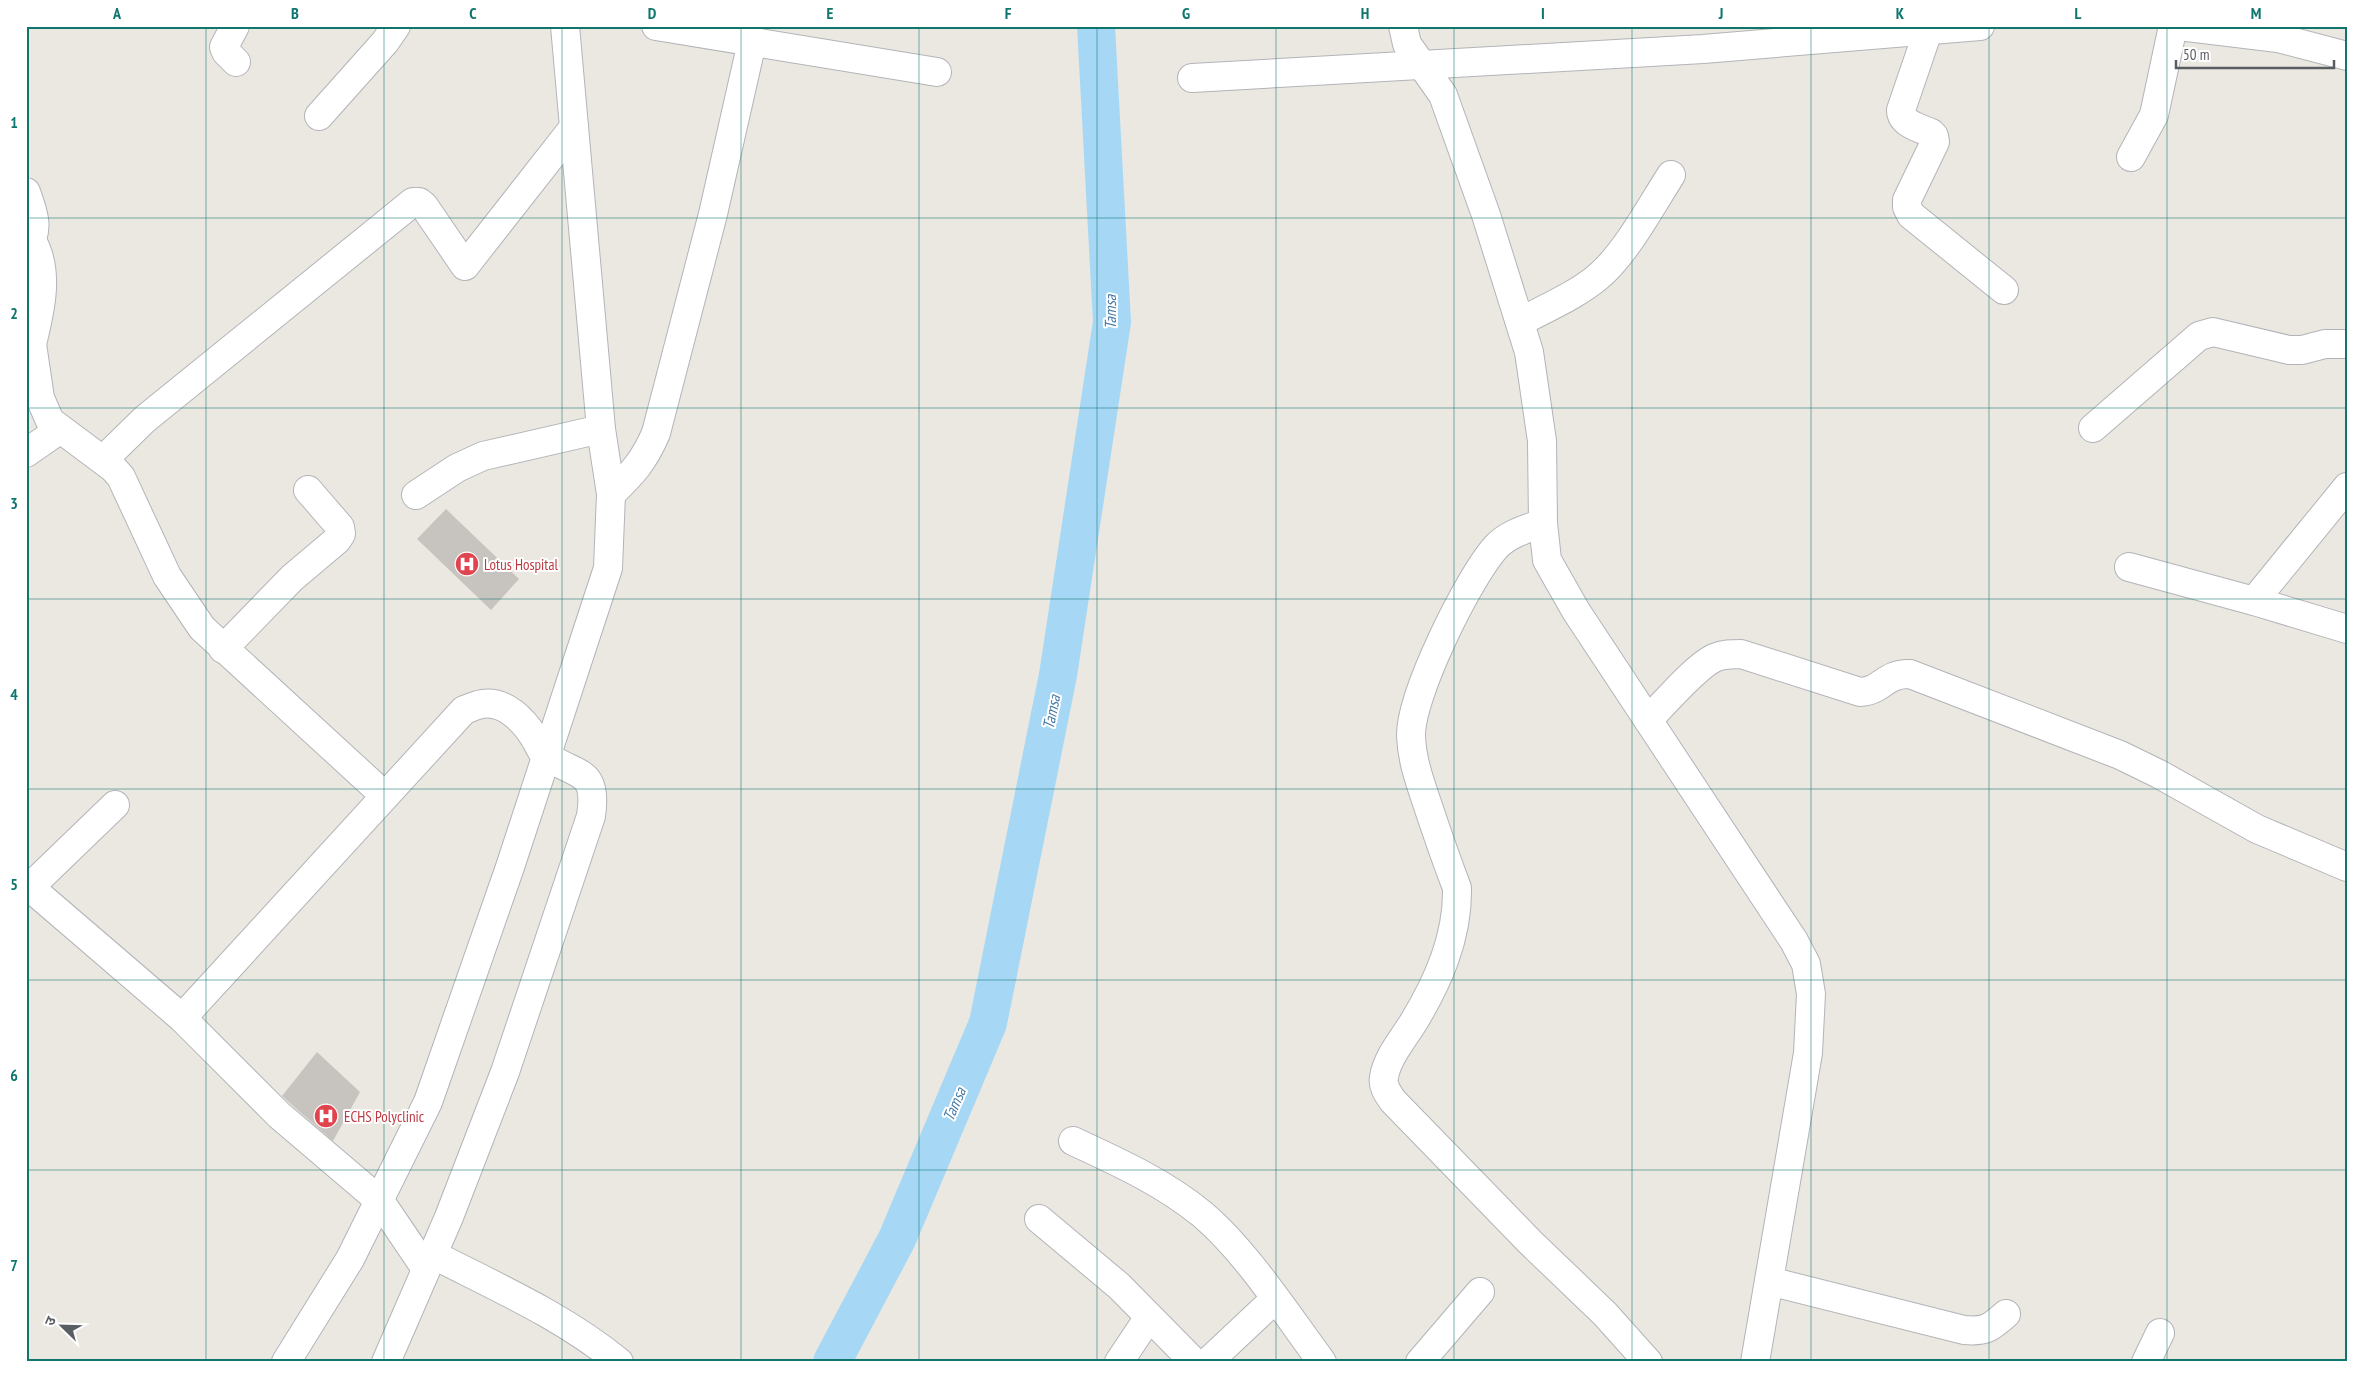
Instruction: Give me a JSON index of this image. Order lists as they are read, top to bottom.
{
  "water": ["Tamsa"],
  "places": {
    "hospital": ["Lotus Hospital", "ECHS Polyclinic"]
  },
  "scale_bar": "50 m",
  "north": "top left",
  "grid": {
    "columns": [
      "A",
      "B",
      "C",
      "D",
      "E",
      "F",
      "G",
      "H",
      "I",
      "J",
      "K",
      "L",
      "M"
    ],
    "rows": [
      "1",
      "2",
      "3",
      "4",
      "5",
      "6",
      "7"
    ]
  }
}
